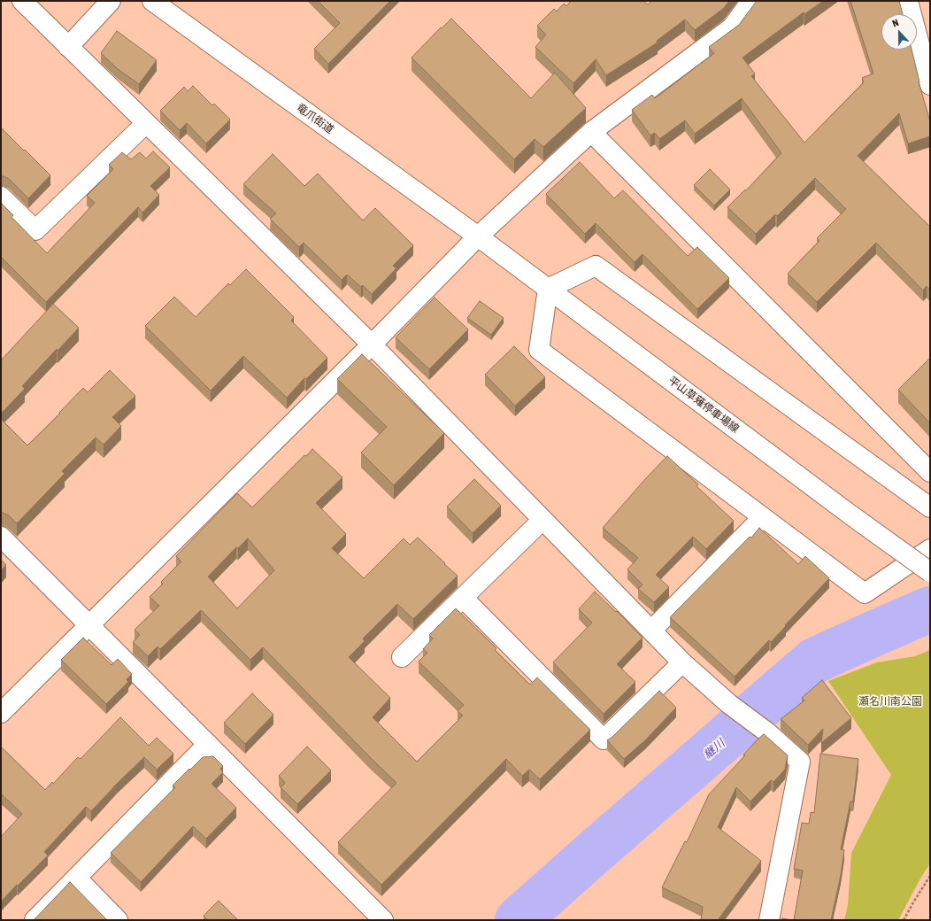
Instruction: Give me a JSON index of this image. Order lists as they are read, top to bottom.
{
  "streets": {
    "street": ["竜爪街道", "平山草薙停車場線"]
  },
  "crossings": [
    ["竜爪街道", "平山草薙停車場線"]
  ],
  "water": ["継川"],
  "parks": ["瀬名川南公園"],
  "north": "top"
}
